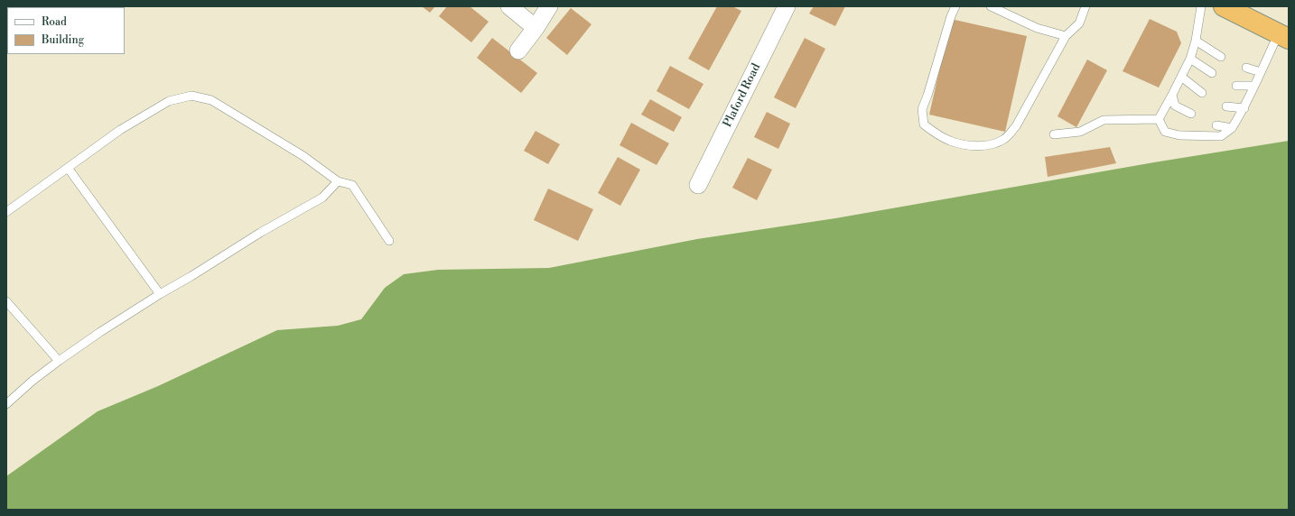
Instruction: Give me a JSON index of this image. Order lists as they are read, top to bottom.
{
  "streets": {
    "street": ["Plaford Road"]
  },
  "legend": ["Road", "Building"]
}
